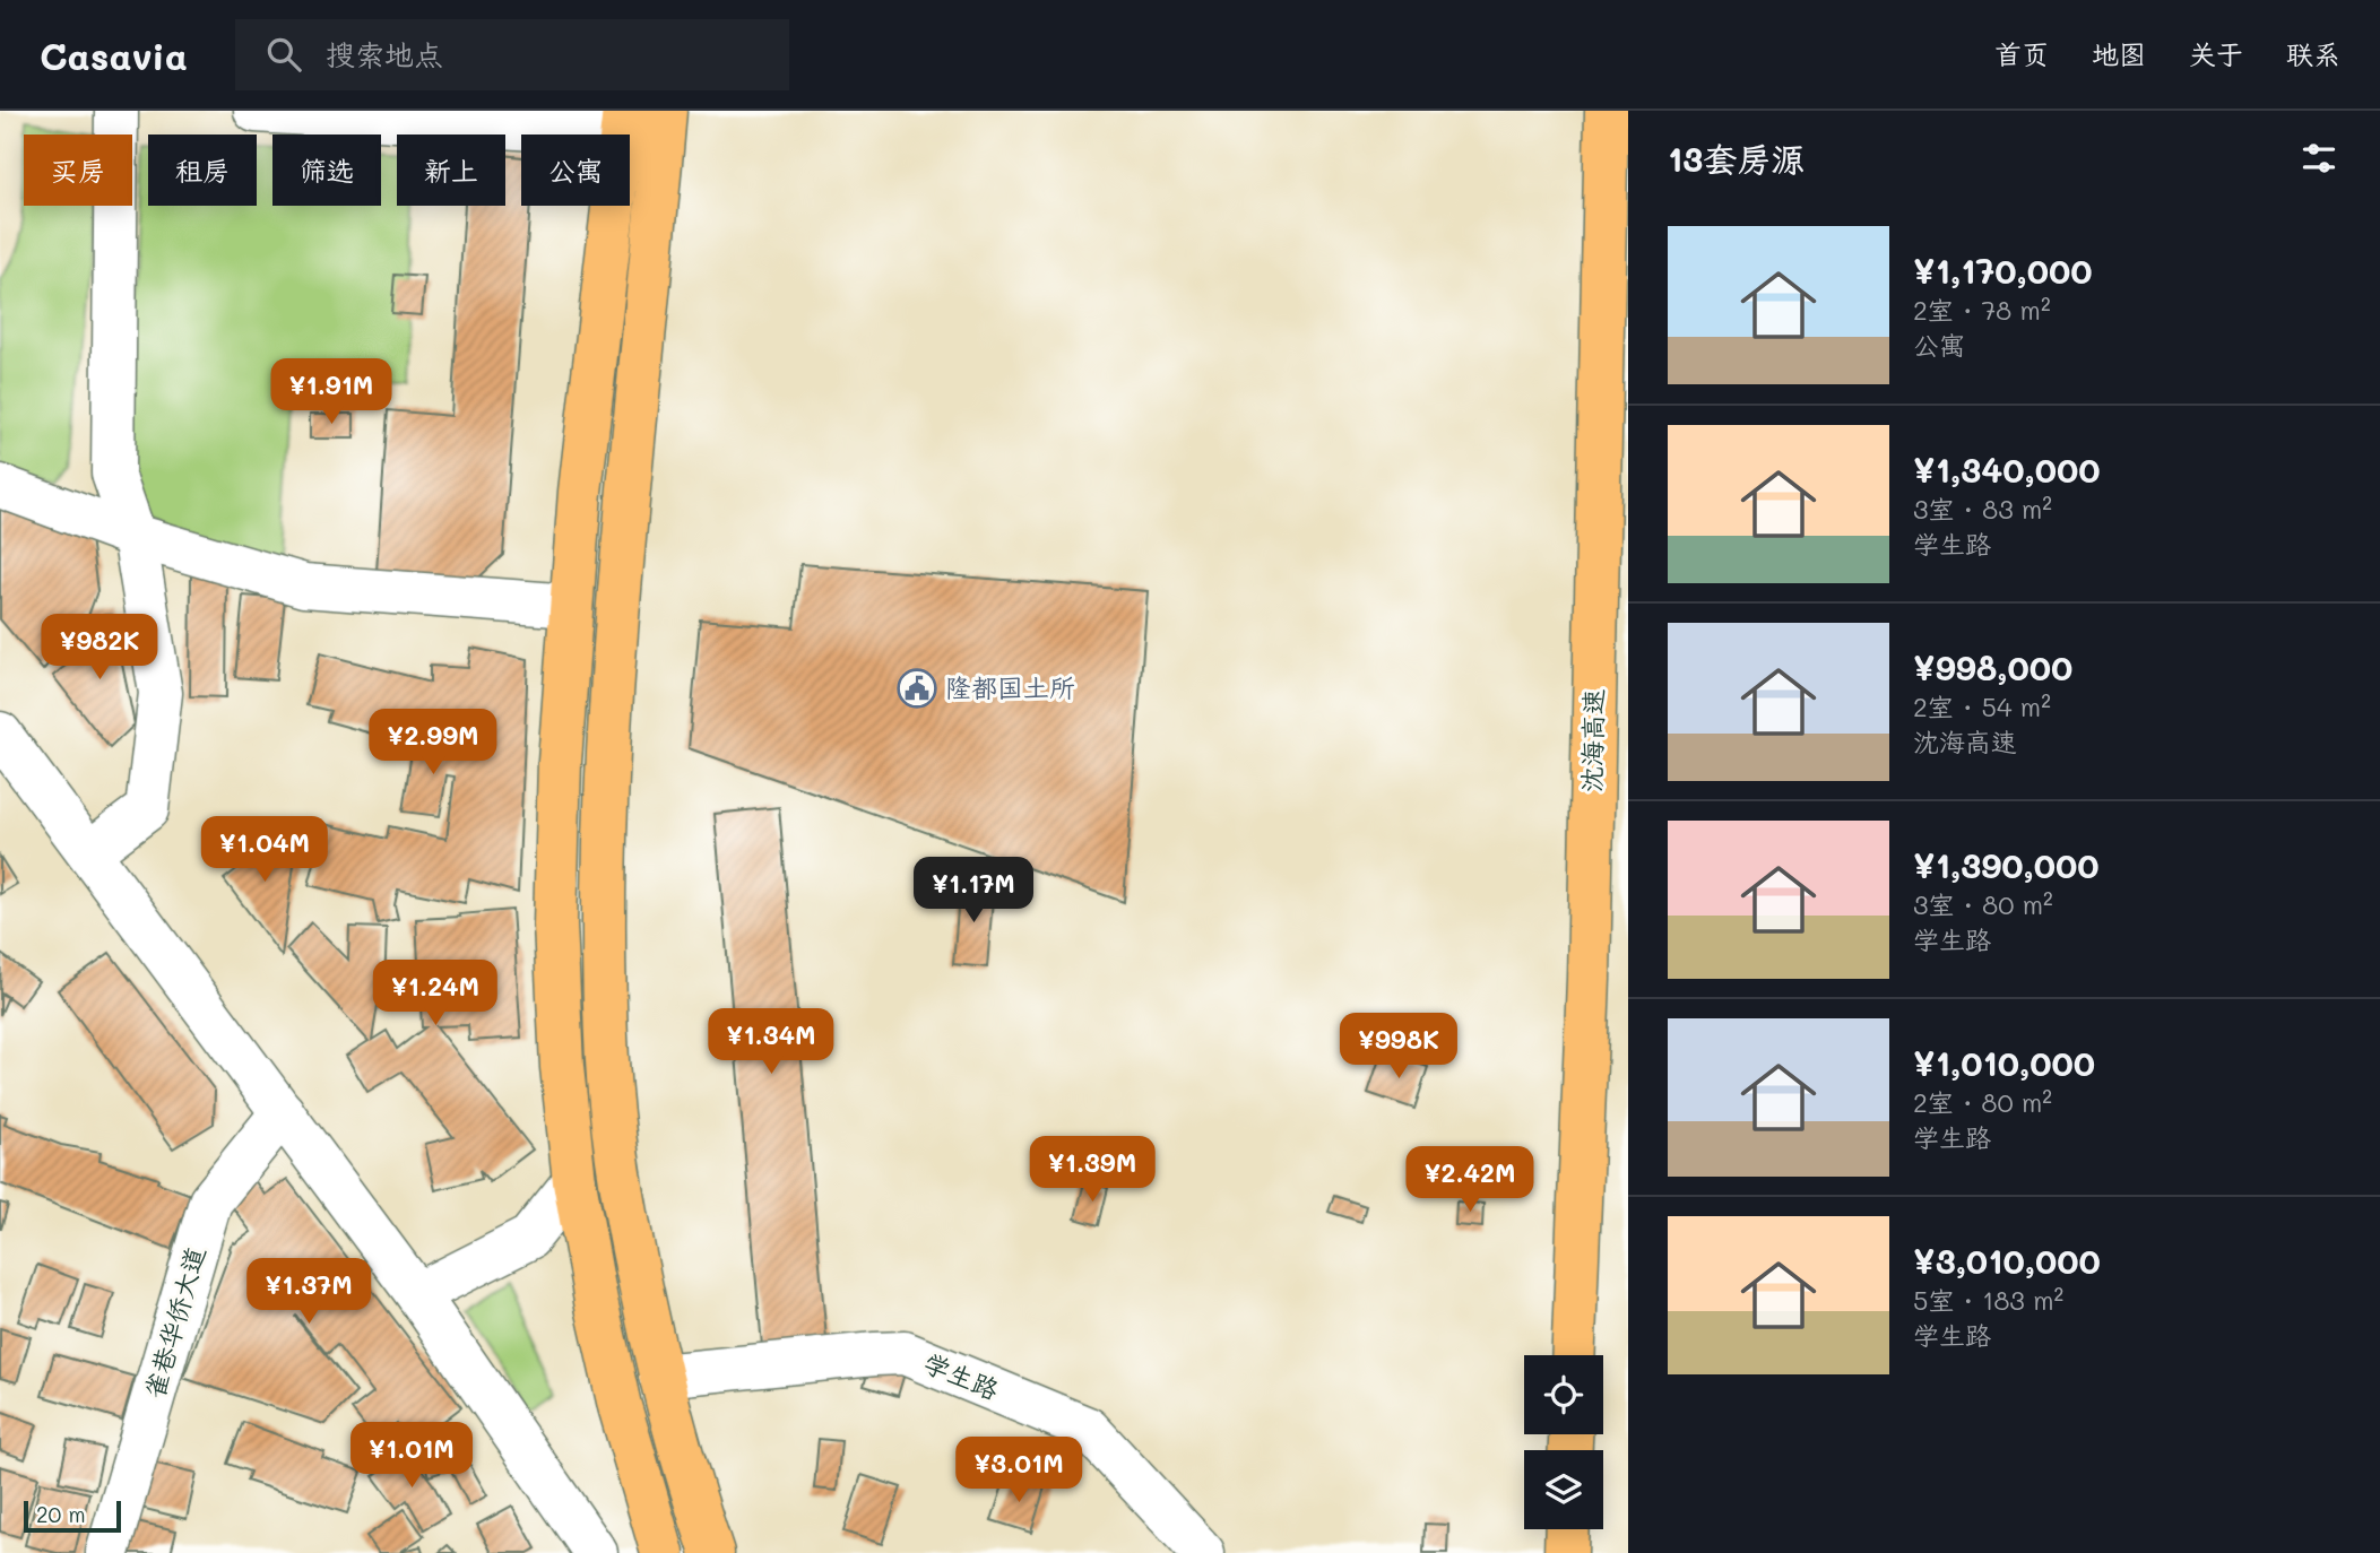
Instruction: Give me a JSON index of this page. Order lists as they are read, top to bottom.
{
  "streets": {
    "main road": ["沈海高速"],
    "street": ["雀巷华侨大道", "学生路"]
  },
  "places": {
    "public building": ["隆都国土所"]
  },
  "scale_bar": "20 m",
  "page": {
    "header": "Casavia",
    "search": "搜索地点",
    "nav": [
      "首页",
      "地图",
      "关于",
      "联系"
    ],
    "heading": "13套房源",
    "chip": [
      "买房",
      "租房",
      "筛选",
      "新上",
      "公寓"
    ],
    "list": [
      {
        "name": "¥1,170,000",
        "note": "2室 · 78 m² · 公寓"
      },
      {
        "name": "¥1,340,000",
        "note": "3室 · 83 m² · 学生路"
      },
      {
        "name": "¥998,000",
        "note": "2室 · 54 m² · 沈海高速"
      },
      {
        "name": "¥1,390,000",
        "note": "3室 · 80 m² · 学生路"
      },
      {
        "name": "¥1,010,000",
        "note": "2室 · 80 m² · 学生路"
      },
      {
        "name": "¥3,010,000",
        "note": "5室 · 183 m² · 学生路"
      }
    ],
    "price": [
      "¥1.91M",
      "¥982K",
      "¥2.99M",
      "¥1.04M",
      "¥1.17M",
      "¥1.24M",
      "¥1.34M",
      "¥998K",
      "¥1.39M",
      "¥2.42M",
      "¥1.37M",
      "¥1.01M",
      "¥3.01M"
    ],
    "scale": "20 m"
  }
}
